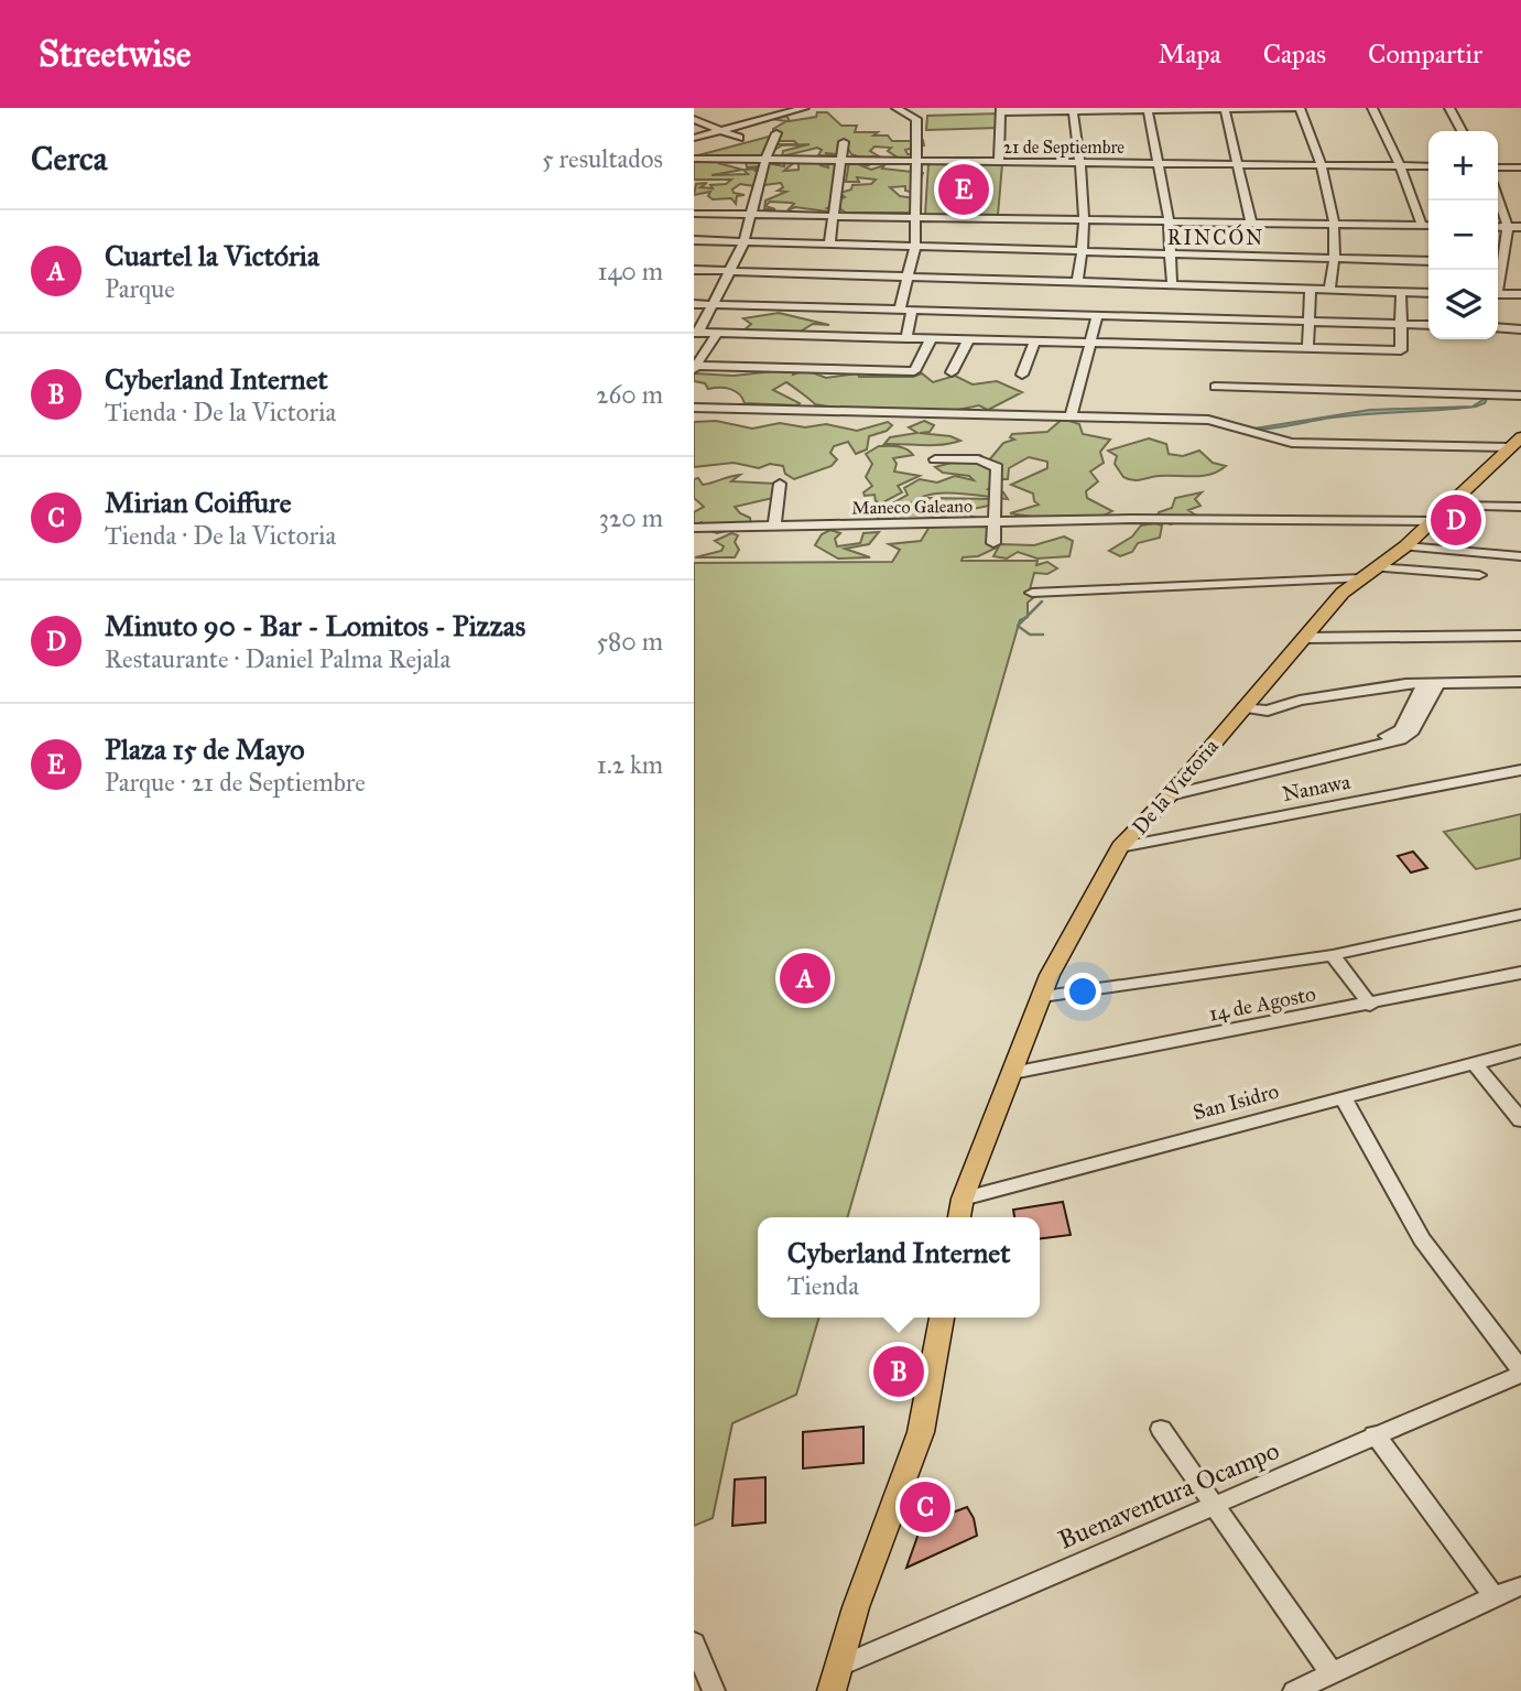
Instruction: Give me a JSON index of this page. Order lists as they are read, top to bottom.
{
  "streets": {
    "main road": ["De la Victoria"],
    "street": [
      "21 de Septiembre",
      "Maneco Galeano",
      "Nanawa",
      "14 de Agosto",
      "San Isidro",
      "Buenaventura Ocampo"
    ]
  },
  "crossings": [
    ["Maneco Galeano", "De la Victoria"],
    ["De la Victoria", "Nanawa"],
    ["De la Victoria", "14 de Agosto"],
    ["De la Victoria", "San Isidro"]
  ],
  "districts": ["RINCÓN"],
  "page": {
    "header": "Streetwise",
    "nav": ["Mapa", "Capas", "Compartir"],
    "heading": ["Cerca", "5 resultados"],
    "map_buttons": ["+", "−"],
    "pins": [
      "E",
      "D",
      "A",
      "B",
      "C"
    ],
    "list": [
      {
        "mark": "A",
        "name": "Cuartel la Victória",
        "note": "Parque",
        "value": "140 m"
      },
      {
        "mark": "B",
        "name": "Cyberland Internet",
        "note": "Tienda · De la Victoria",
        "value": "260 m"
      },
      {
        "mark": "C",
        "name": "Mirian Coiffure",
        "note": "Tienda · De la Victoria",
        "value": "320 m"
      },
      {
        "mark": "D",
        "name": "Minuto 90 - Bar - Lomitos - Pizzas",
        "note": "Restaurante · Daniel Palma Rejala",
        "value": "580 m"
      },
      {
        "mark": "E",
        "name": "Plaza 15 de Mayo",
        "note": "Parque · 21 de Septiembre",
        "value": "1.2 km"
      }
    ],
    "popup": ["Cyberland Internet", "Tienda"]
  }
}
